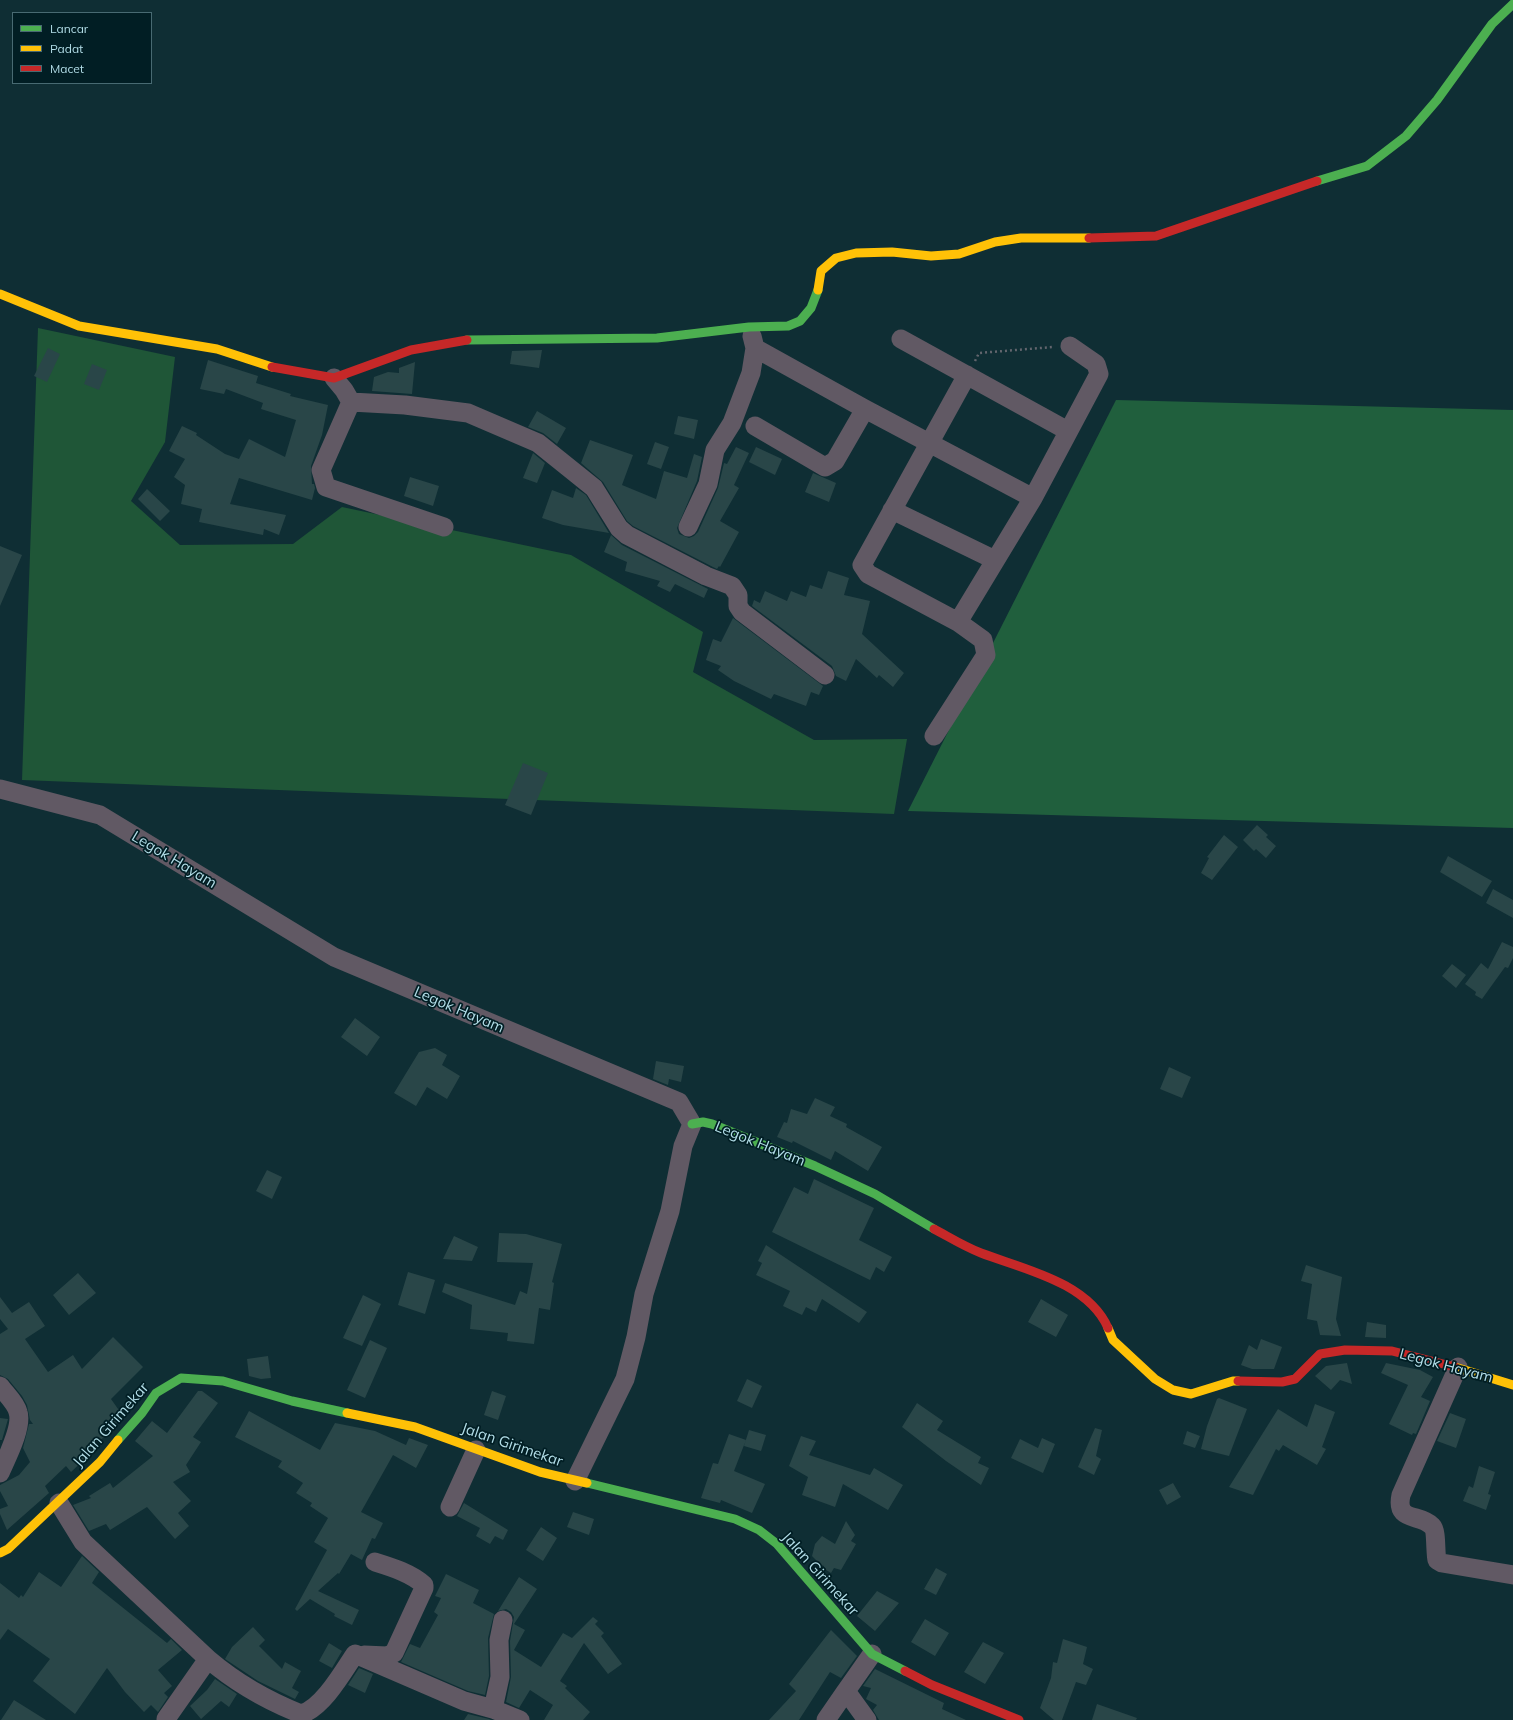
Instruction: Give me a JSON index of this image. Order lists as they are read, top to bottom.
{
  "streets": {
    "street": ["Legok Hayam", "Jalan Girimekar"]
  },
  "legend": ["Lancar", "Padat", "Macet"]
}
